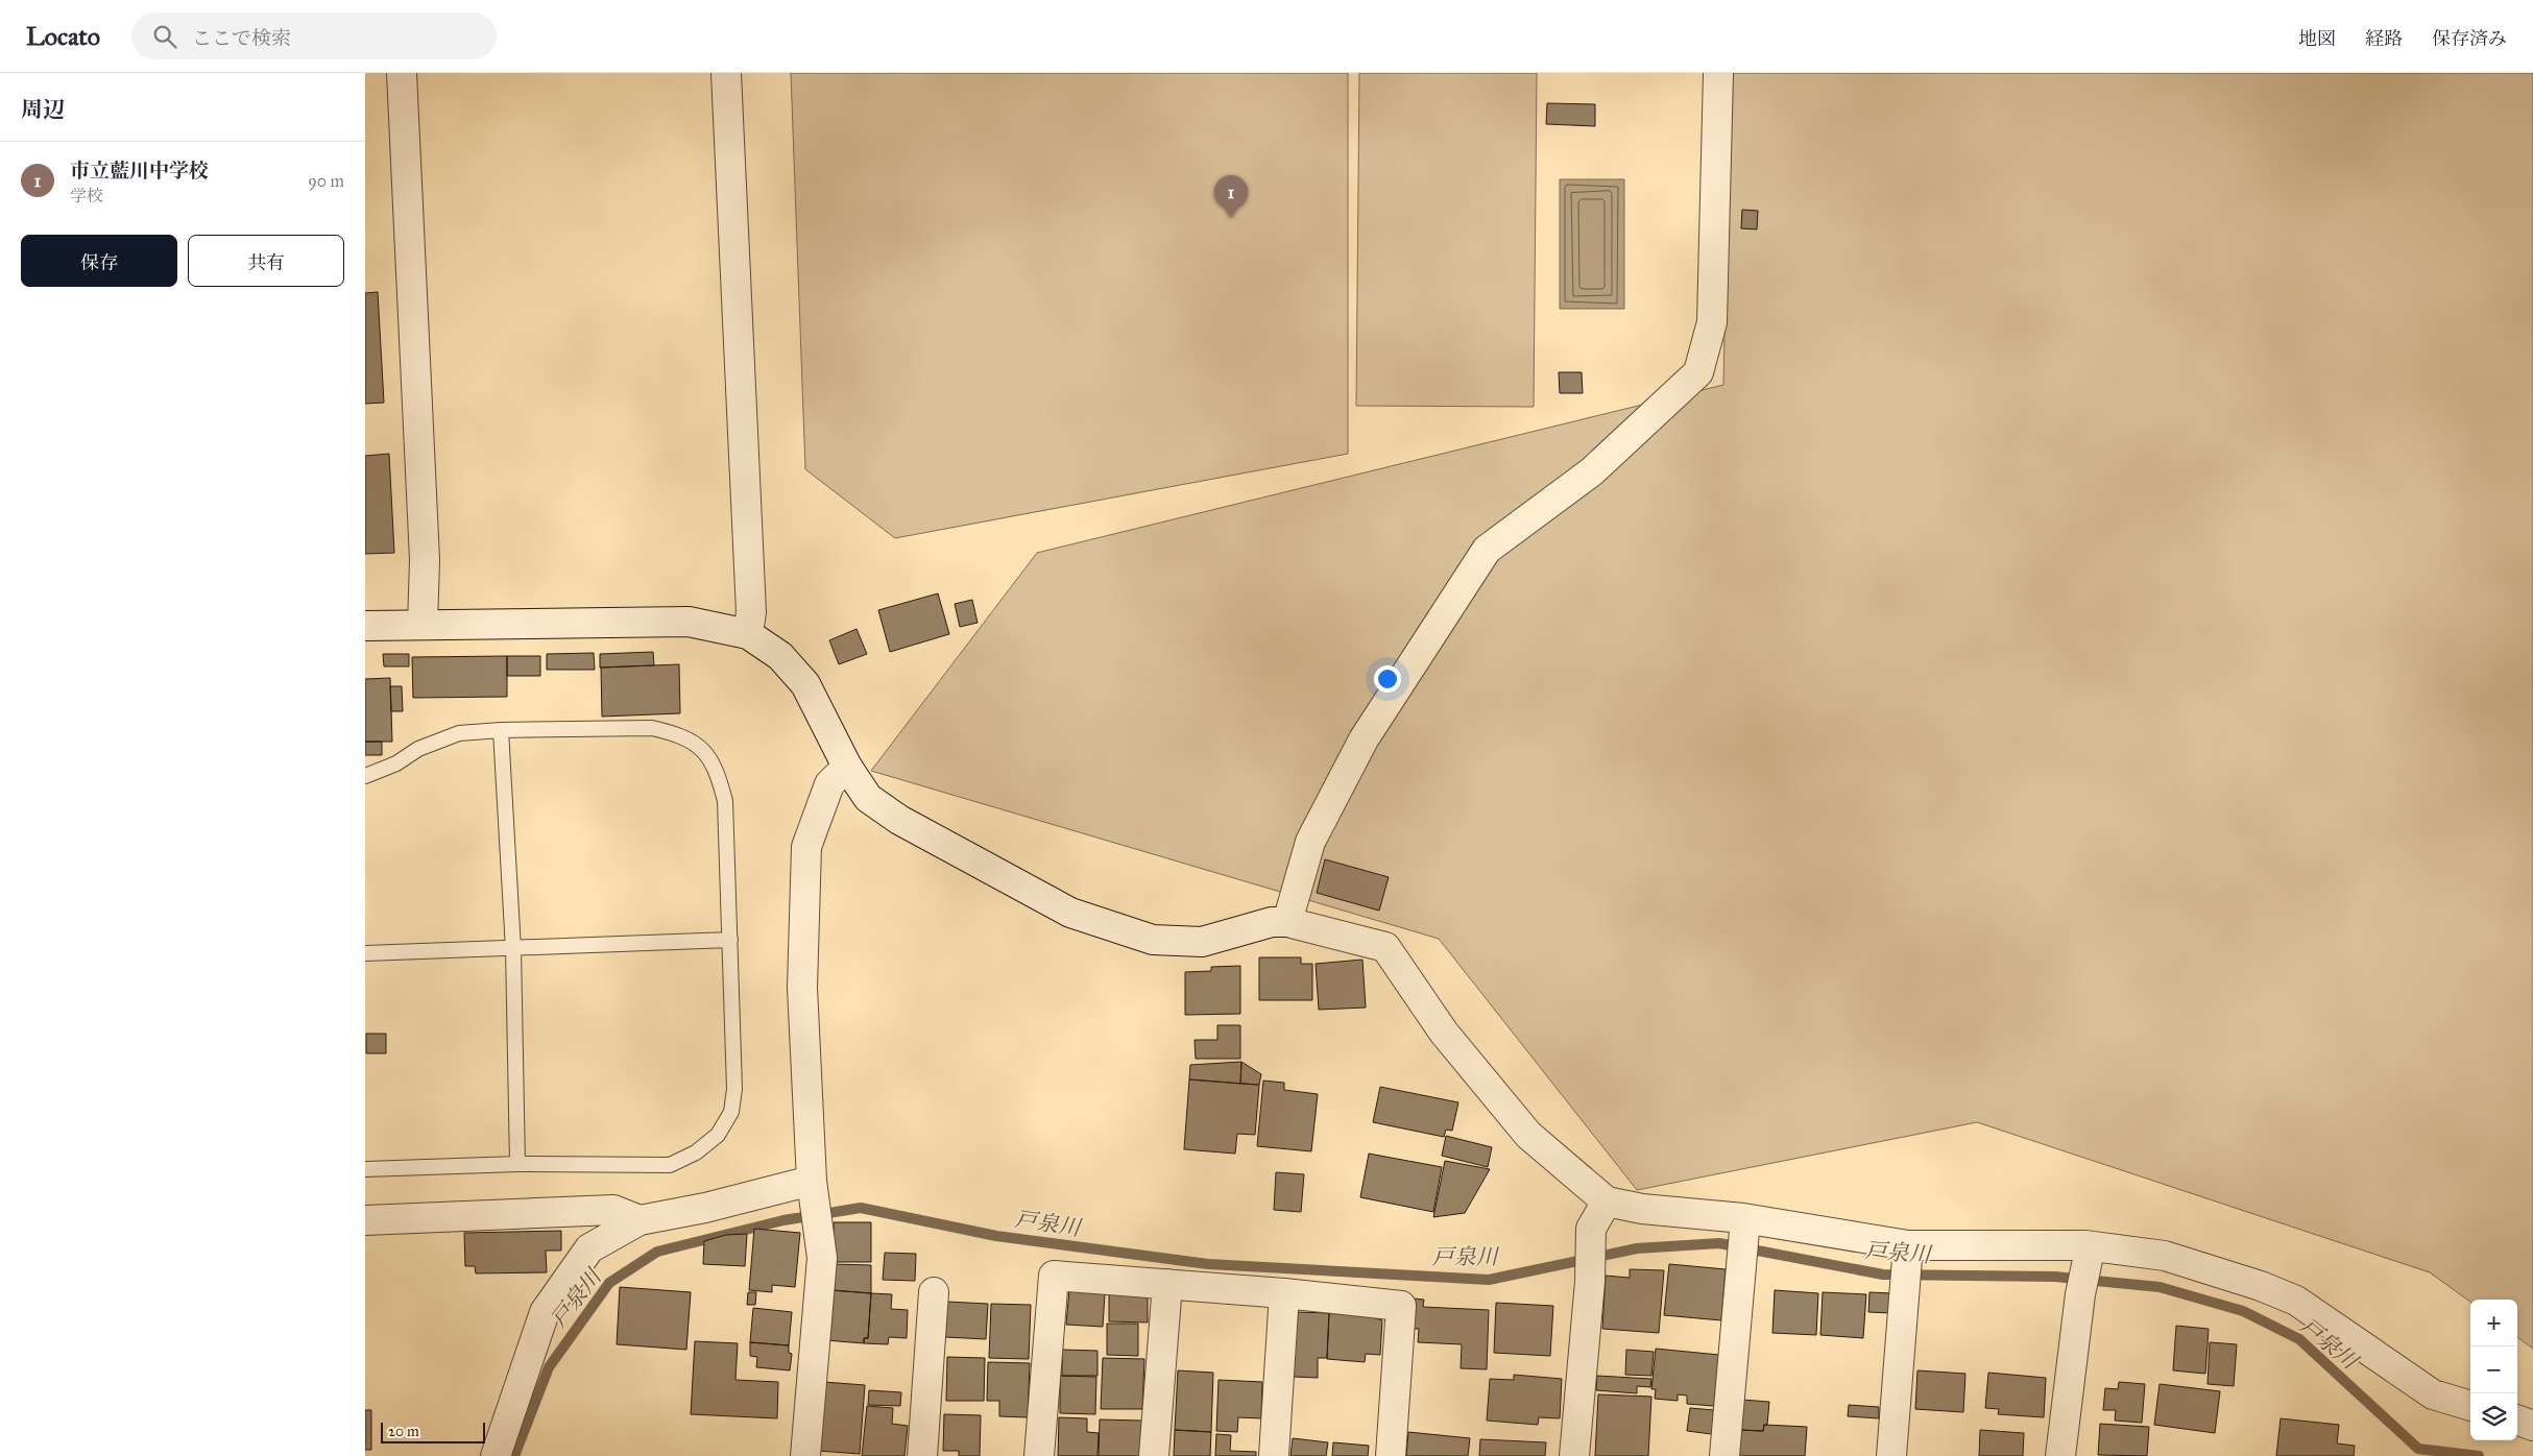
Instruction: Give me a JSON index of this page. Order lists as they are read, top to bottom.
{
  "water": ["戸泉川"],
  "scale_bar": "20 m",
  "page": {
    "header": "Locato",
    "search": "ここで検索",
    "nav": ["地図", "経路", "保存済み"],
    "heading": "周辺",
    "list": [
      {
        "mark": "1",
        "name": "市立藍川中学校",
        "note": "学校",
        "value": "90 m"
      }
    ],
    "pins": "1",
    "buttons": ["保存", "共有"],
    "map_buttons": ["+", "−"],
    "scale": "20 m"
  }
}
